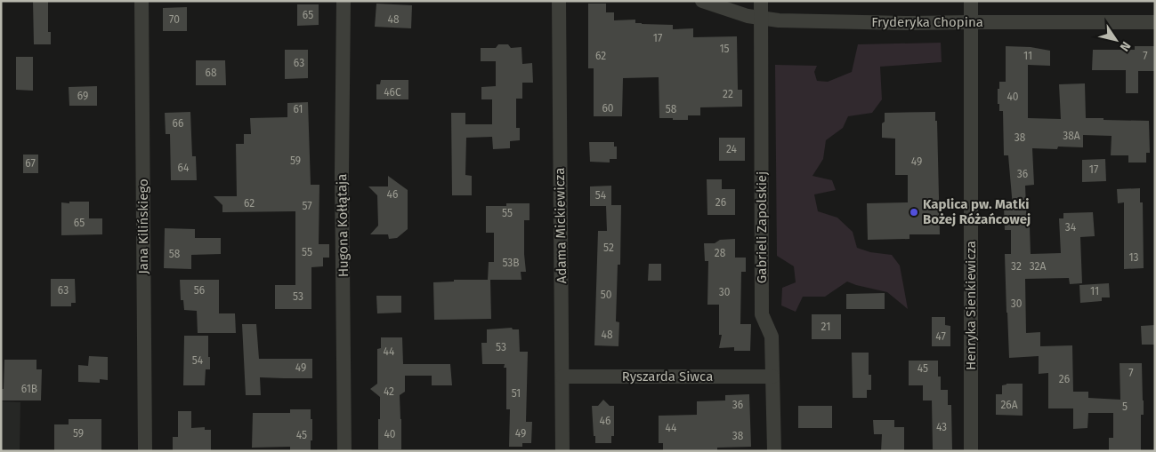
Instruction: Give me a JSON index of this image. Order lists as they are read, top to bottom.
{
  "streets": {
    "street": [
      "Fryderyka Chopina",
      "Hugona Kołłątaja",
      "Adama Mickiewicza",
      "Jana Kilińskiego",
      "Gabrieli Zapolskiej",
      "Henryka Sienkiewicza",
      "Ryszarda Siwca"
    ]
  },
  "crossings": [
    ["Fryderyka Chopina", "Gabrieli Zapolskiej"],
    ["Fryderyka Chopina", "Henryka Sienkiewicza"],
    ["Adama Mickiewicza", "Ryszarda Siwca"],
    ["Gabrieli Zapolskiej", "Ryszarda Siwca"]
  ],
  "places": ["Kaplica pw. Matki Bożej Różańcowej"],
  "house_numbers": [
    "65",
    "70",
    "48",
    "17",
    "15",
    "62",
    "11",
    "7",
    "63",
    "68",
    "46C",
    "22",
    "69",
    "40",
    "60",
    "61",
    "58",
    "66",
    "38A",
    "38",
    "24",
    "59",
    "49",
    "67",
    "64",
    "17",
    "36",
    "46",
    "54",
    "26",
    "62",
    "57",
    "55",
    "65",
    "34",
    "52",
    "55",
    "28",
    "58",
    "13",
    "53B",
    "32",
    "32A",
    "63",
    "56",
    "11",
    "30",
    "50",
    "53",
    "30",
    "21",
    "48",
    "47",
    "53",
    "44",
    "54",
    "49",
    "45",
    "7",
    "26",
    "61B",
    "42",
    "51",
    "36",
    "26A",
    "5",
    "46",
    "43",
    "44",
    "59",
    "49",
    "40",
    "45",
    "38"
  ],
  "north": "bottom right"
}
